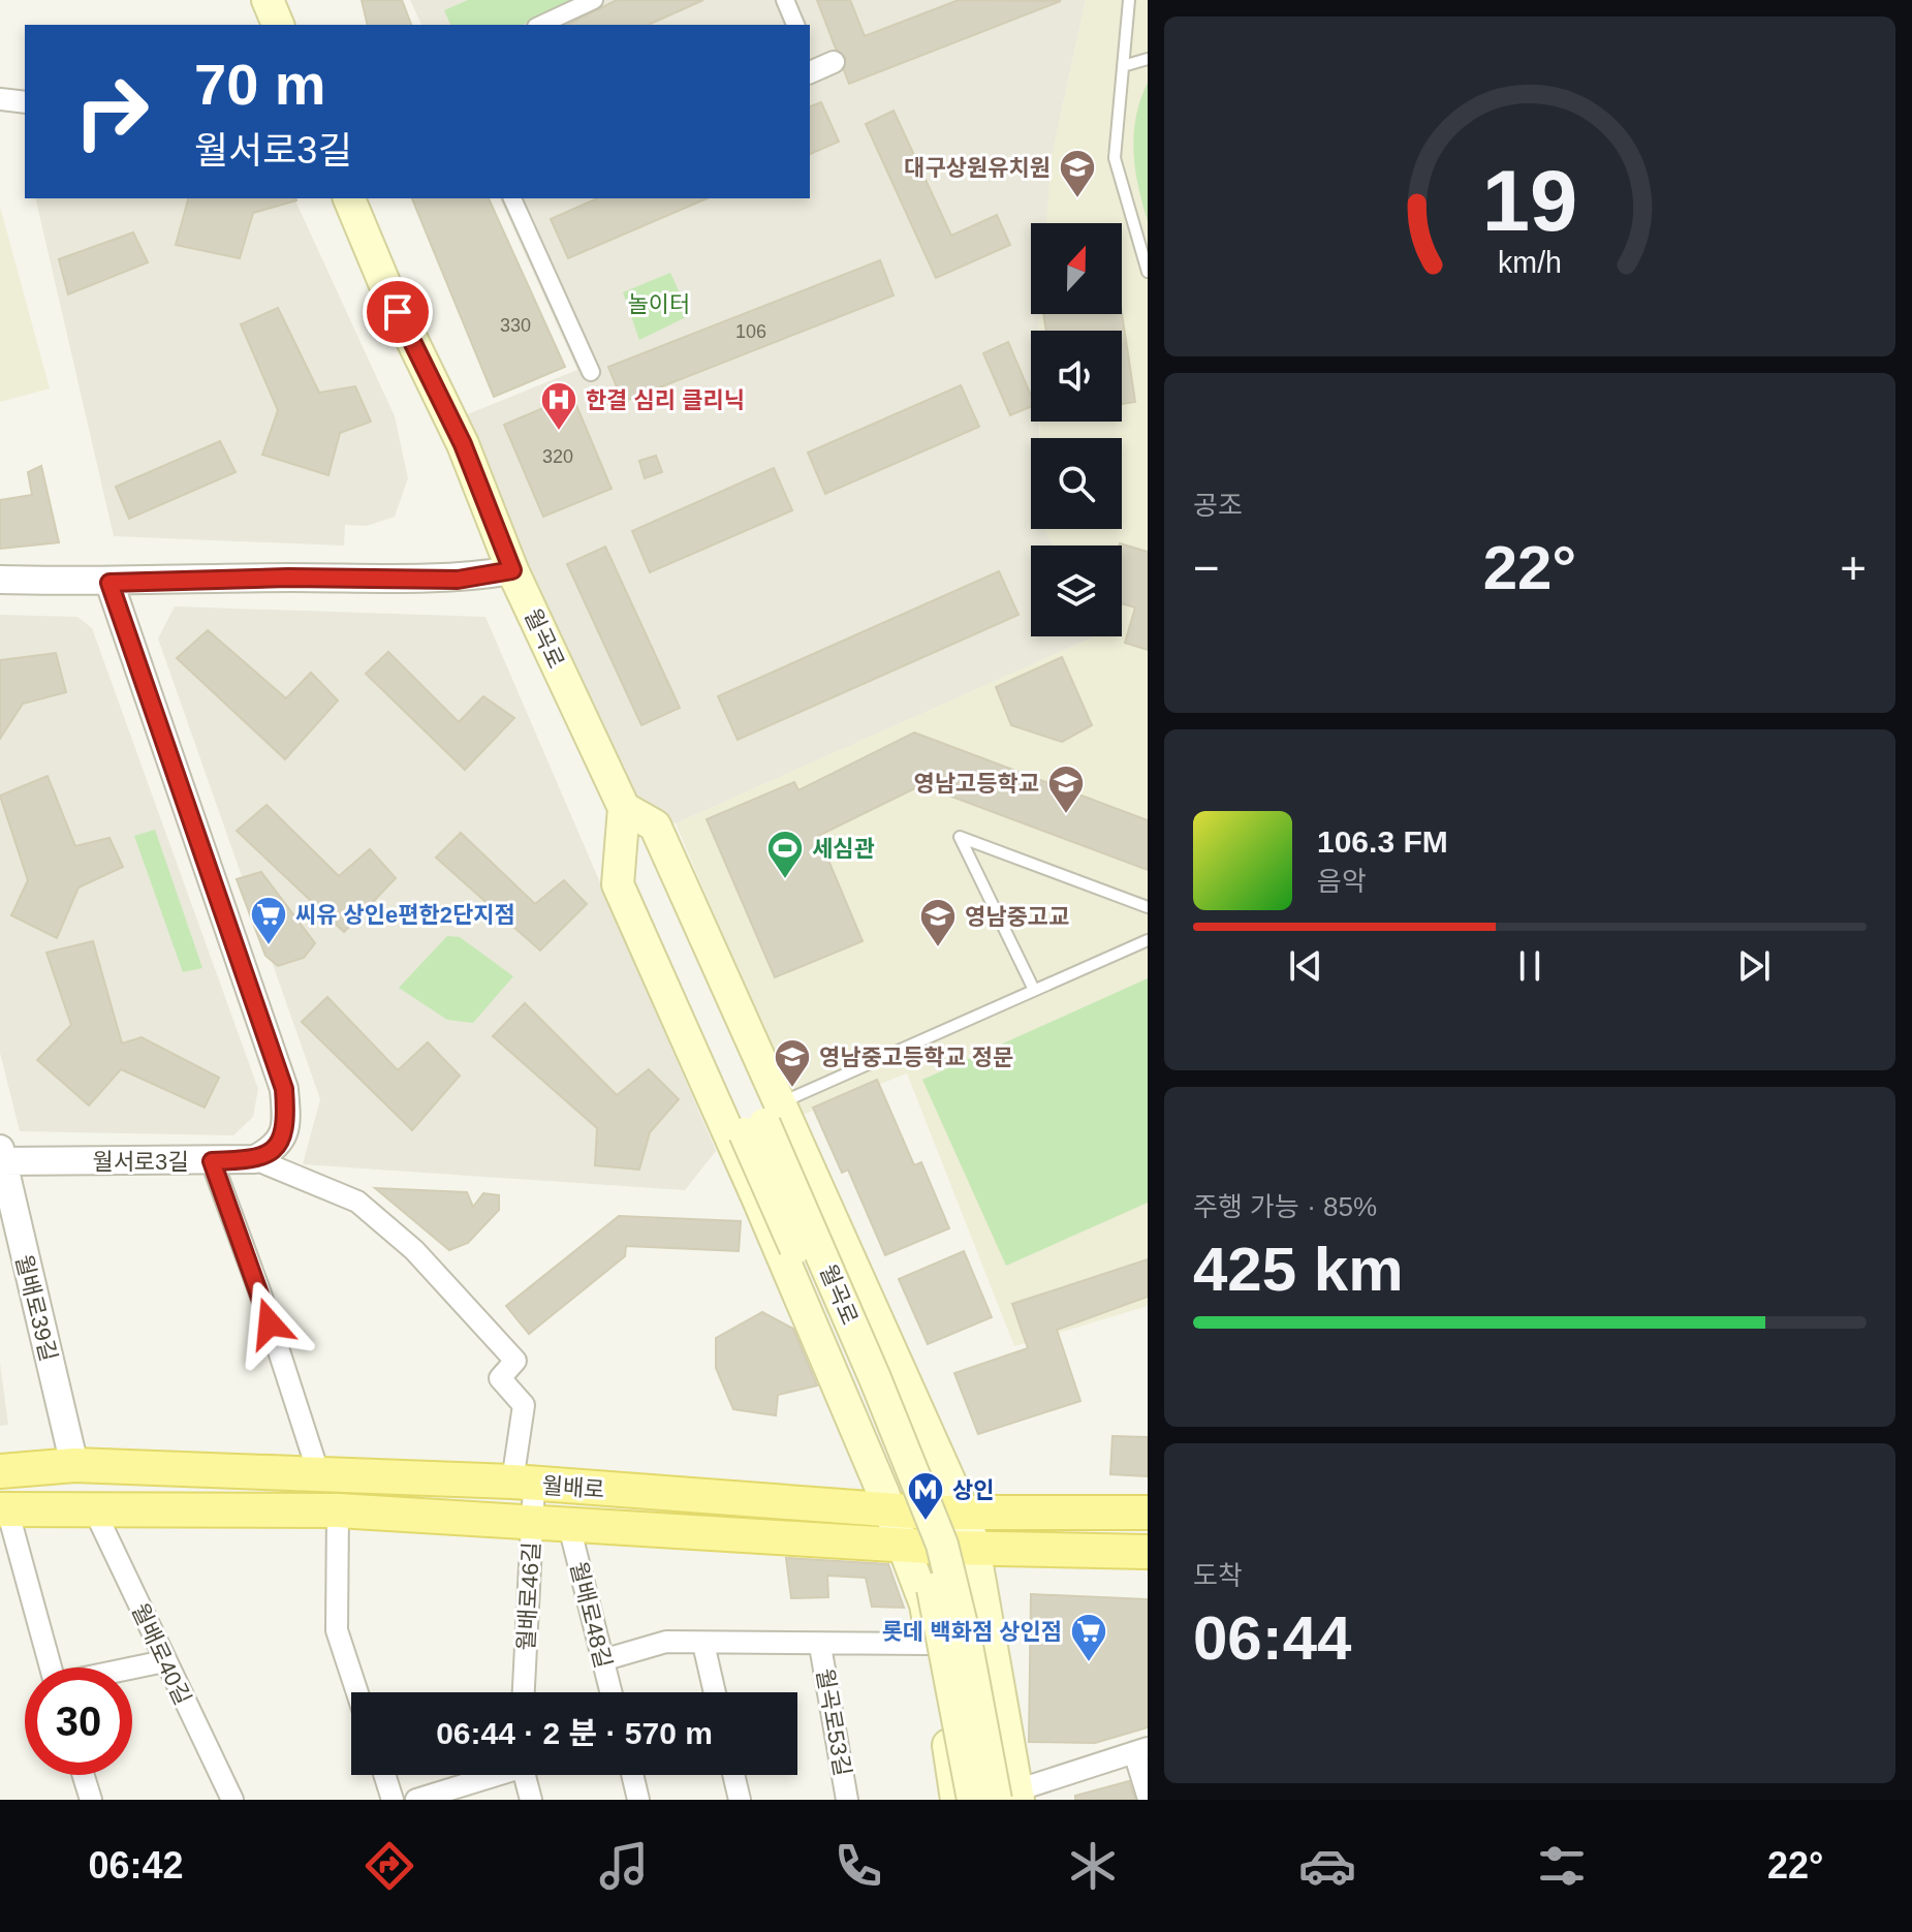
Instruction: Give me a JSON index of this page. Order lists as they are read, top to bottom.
{
  "streets": {
    "main road": ["월곡로", "월배로"],
    "street": [
      "월서로3길",
      "월배로39길",
      "월배로46길",
      "월배로48길",
      "월배로40길",
      "월곡로53길"
    ]
  },
  "crossings": [
    ["월서로3길", "월배로39길"],
    ["월서로3길", "월배로46길"],
    ["월배로39길", "월배로"],
    ["월배로", "월배로46길"],
    ["월배로", "월배로48길"],
    ["월배로", "월배로40길"]
  ],
  "parks": ["놀이터"],
  "places": {
    "school or university": [
      "대구상원유치원",
      "영남고등학교",
      "영남중고교",
      "영남중고등학교 정문"
    ],
    "hospital": ["한결 심리 클리닉"],
    "sports": ["세심관"],
    "supermarket": ["씨유 상인e편한2단지점", "롯데 백화점 상인점"],
    "metro station": ["상인"]
  },
  "house_numbers": ["330", "106", "320"],
  "north": "top",
  "page": {
    "turn": ["70 m", "월서로3길"],
    "tile": [
      "공조",
      ["주행 가능 · 85%", "425 km"],
      ["도착", "06:44"]
    ],
    "heat": ["−", "22°", "+"],
    "song": ["106.3 FM", "음악"],
    "limit": "30",
    "trip": "06:44 · 2 분 · 570 m",
    "tabs": ["06:42", "22°"],
    "gauge": ["19", "km/h"]
  }
}
